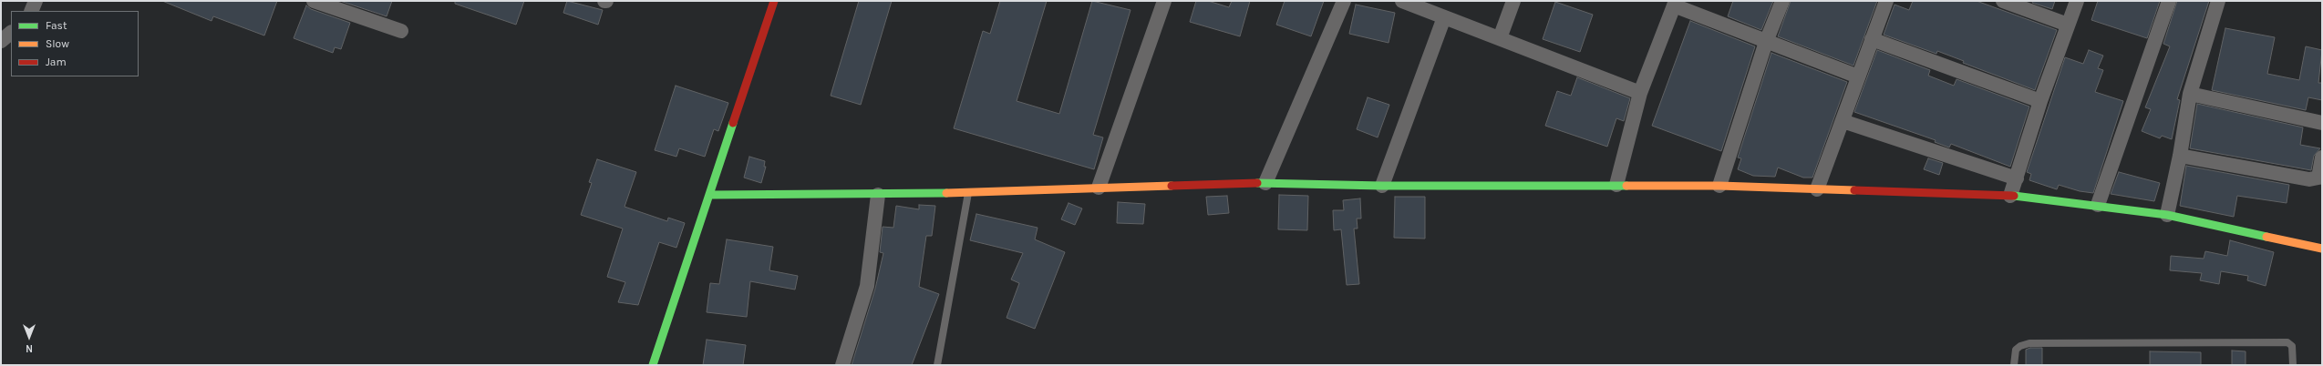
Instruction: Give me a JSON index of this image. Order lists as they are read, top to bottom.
{
  "legend": ["Fast", "Slow", "Jam"],
  "north": "bottom"
}
